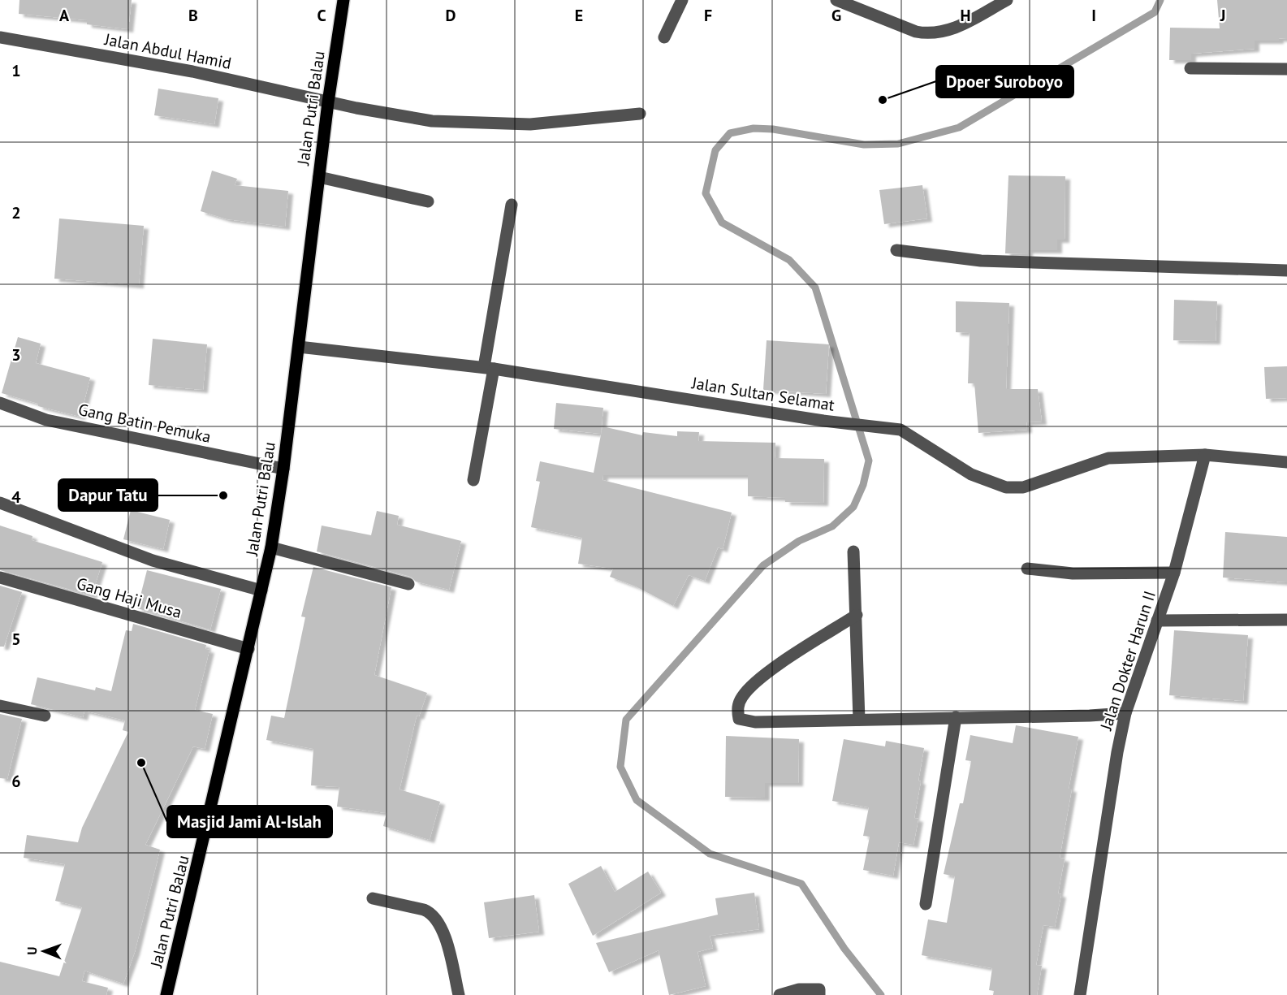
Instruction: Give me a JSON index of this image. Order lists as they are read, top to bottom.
{
  "streets": {
    "main road": ["Jalan Putri Balau"],
    "street": [
      "Jalan Abdul Hamid",
      "Jalan Sultan Selamat",
      "Gang Batin Pemuka",
      "Gang Haji Musa",
      "Jalan Dokter Harun II"
    ]
  },
  "crossings": [
    ["Jalan Abdul Hamid", "Jalan Putri Balau"],
    ["Jalan Putri Balau", "Jalan Sultan Selamat"],
    ["Jalan Putri Balau", "Gang Batin Pemuka"],
    ["Jalan Putri Balau", "Gang Haji Musa"],
    ["Jalan Sultan Selamat", "Jalan Dokter Harun II"]
  ],
  "places": ["Dpoer Suroboyo", "Dapur Tatu", "Masjid Jami Al-Islah"],
  "north": "left",
  "grid": {
    "columns": [
      "A",
      "B",
      "C",
      "D",
      "E",
      "F",
      "G",
      "H",
      "I",
      "J"
    ],
    "rows": [
      "1",
      "2",
      "3",
      "4",
      "5",
      "6"
    ]
  }
}
